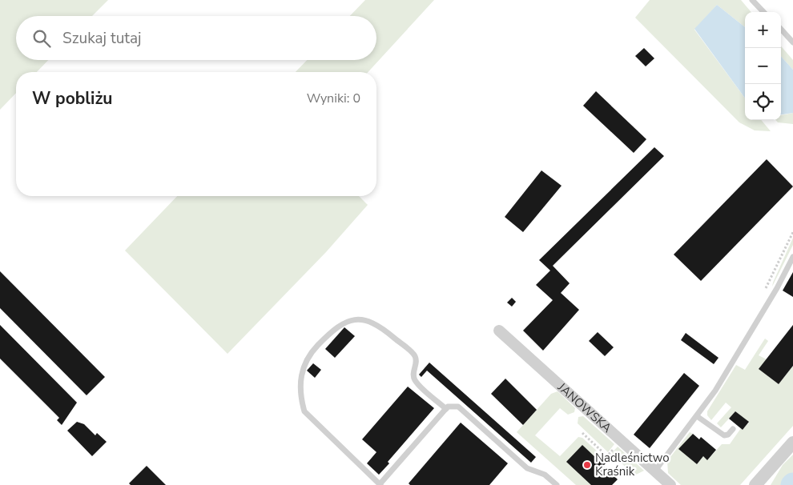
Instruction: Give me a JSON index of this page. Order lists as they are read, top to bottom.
{
  "streets": {
    "street": ["JANOWSKA"]
  },
  "places": ["Nadleśnictwo Kraśnik"],
  "page": {
    "map_buttons": ["+", "−"],
    "search": "Szukaj tutaj",
    "heading": ["W pobliżu", "Wyniki: 0"]
  }
}
